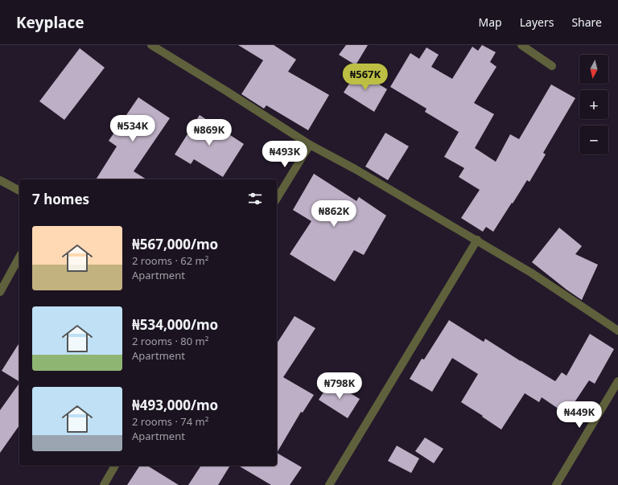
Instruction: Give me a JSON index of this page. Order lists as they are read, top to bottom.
{
  "north": "bottom",
  "page": {
    "header": "Keyplace",
    "nav": ["Map", "Layers", "Share"],
    "map_buttons": ["+", "−"],
    "price": [
      "₦567K",
      "₦534K",
      "₦869K",
      "₦493K",
      "₦862K",
      "₦798K",
      "₦449K"
    ],
    "heading": "7 homes",
    "list": [
      {
        "name": "₦567,000/mo",
        "note": "2 rooms · 62 m² · Apartment"
      },
      {
        "name": "₦534,000/mo",
        "note": "2 rooms · 80 m² · Apartment"
      },
      {
        "name": "₦493,000/mo",
        "note": "2 rooms · 74 m² · Apartment"
      }
    ]
  }
}
